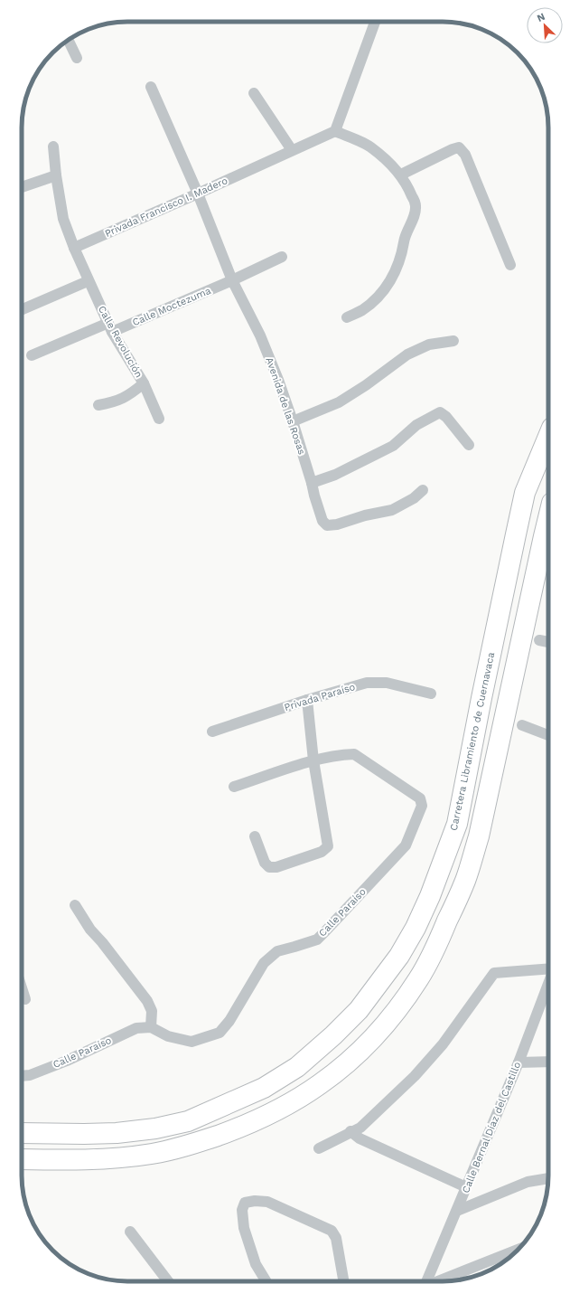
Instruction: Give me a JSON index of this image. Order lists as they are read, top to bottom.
{
  "streets": {
    "highway": ["Carretera Libramiento de Cuernavaca"],
    "street": [
      "Privada Francisco I. Madero",
      "Calle Moctezuma",
      "Calle Revolución",
      "Avenida de las Rosas",
      "Privada Paraíso",
      "Calle Paraíso",
      "Calle Bernal Díaz del Castillo"
    ]
  },
  "crossings": [
    ["Privada Francisco I. Madero", "Avenida de las Rosas"],
    ["Calle Moctezuma", "Calle Revolución"],
    ["Calle Moctezuma", "Avenida de las Rosas"]
  ],
  "north": "top left"
}
